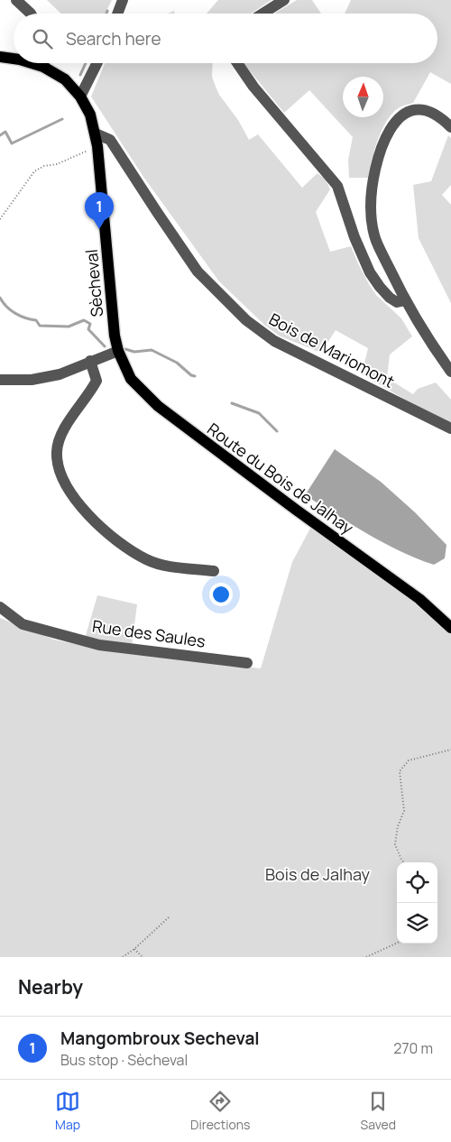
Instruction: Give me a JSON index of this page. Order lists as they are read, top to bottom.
{
  "streets": {
    "main road": ["Sècheval", "Route du Bois de Jalhay"],
    "street": ["Bois de Mariomont", "Rue des Saules"]
  },
  "crossings": [
    ["Sècheval", "Bois de Mariomont"],
    ["Sècheval", "Route du Bois de Jalhay"]
  ],
  "parks": ["Bois de Jalhay"],
  "north": "top",
  "page": {
    "search": "Search here",
    "pins": "1",
    "heading": "Nearby",
    "list": [
      {
        "mark": "1",
        "name": "Mangombroux Secheval",
        "note": "Bus stop · Sècheval",
        "value": "270 m"
      }
    ],
    "nav": ["Map", "Directions", "Saved"]
  }
}
